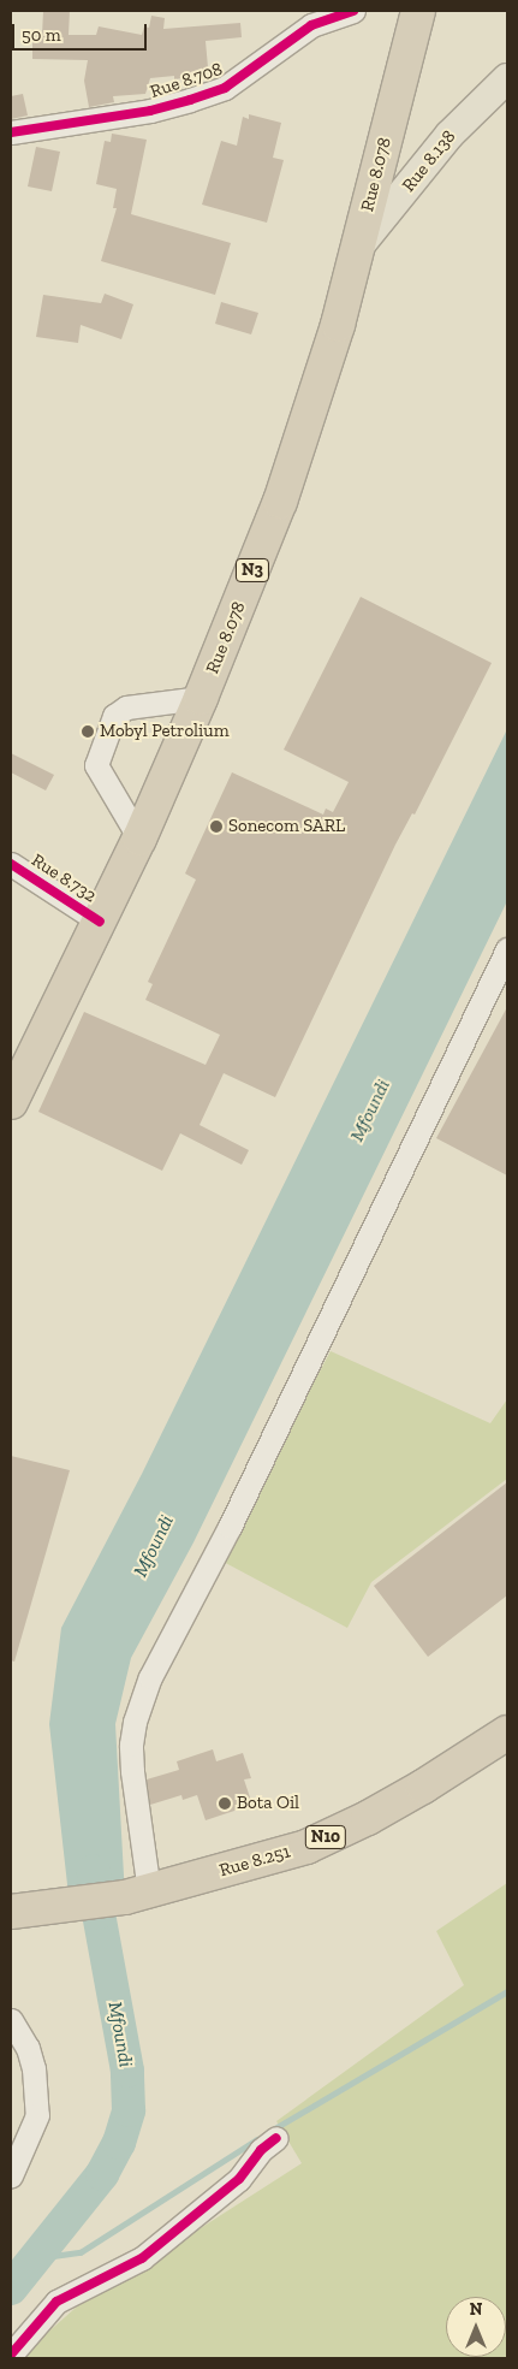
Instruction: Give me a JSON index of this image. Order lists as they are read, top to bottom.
{
  "streets": {
    "highway": [
      "Rue 8.078",
      "N3",
      "N10",
      "Rue 8.251"
    ],
    "main road": ["Rue 8.138"],
    "street": ["Rue 8.708", "Rue 8.732"]
  },
  "crossings": [
    ["Rue 8.138", "Rue 8.078"],
    ["Rue 8.078", "Rue 8.732"]
  ],
  "water": ["Mfoundi"],
  "places": ["Mobyl Petrolium", "Sonecom SARL", "Bota Oil"],
  "scale_bar": "50 m",
  "north": "top"
}
